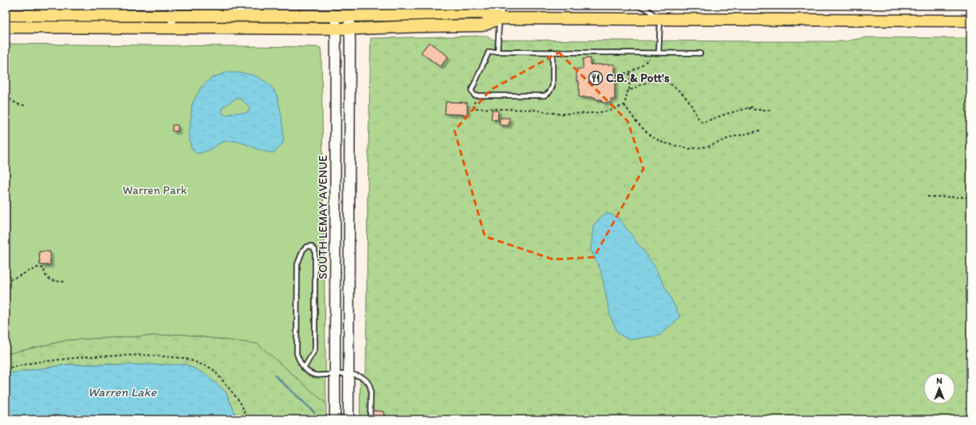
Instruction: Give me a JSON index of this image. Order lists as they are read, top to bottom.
{
  "streets": {
    "main road": ["SOUTH LEMAY AVENUE"]
  },
  "water": ["Warren Lake"],
  "parks": ["Warren Park"],
  "places": {
    "restaurant": ["C.B. & Pott's"]
  },
  "north": "top"
}
